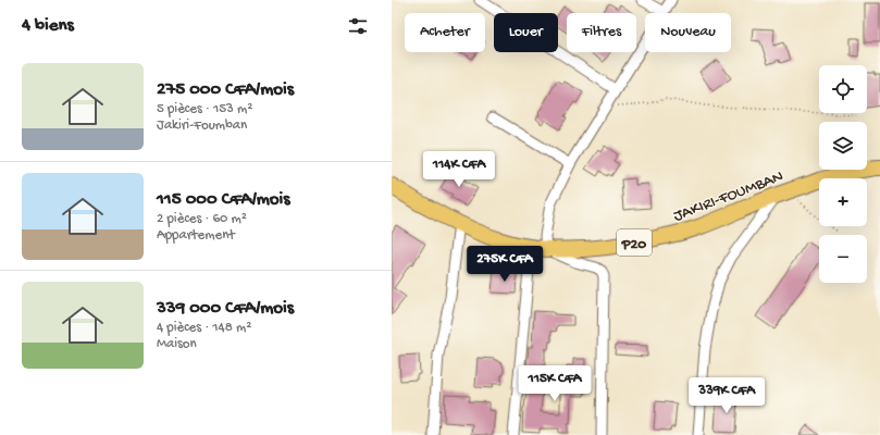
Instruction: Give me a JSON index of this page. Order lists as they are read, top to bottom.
{
  "streets": {
    "main road": ["JAKIRI-FOUMBAN", "P20"]
  },
  "page": {
    "heading": "4 biens",
    "chip": [
      "Acheter",
      "Louer",
      "Filtres",
      "Nouveau"
    ],
    "list": [
      {
        "name": "275 000 CFA/mois",
        "note": "5 pièces · 153 m² · Jakiri-Foumban"
      },
      {
        "name": "115 000 CFA/mois",
        "note": "2 pièces · 60 m² · Appartement"
      },
      {
        "name": "339 000 CFA/mois",
        "note": "4 pièces · 148 m² · Maison"
      }
    ],
    "map_buttons": ["+", "−"],
    "price": [
      "114K CFA",
      "275K CFA",
      "115K CFA",
      "339K CFA"
    ]
  }
}
